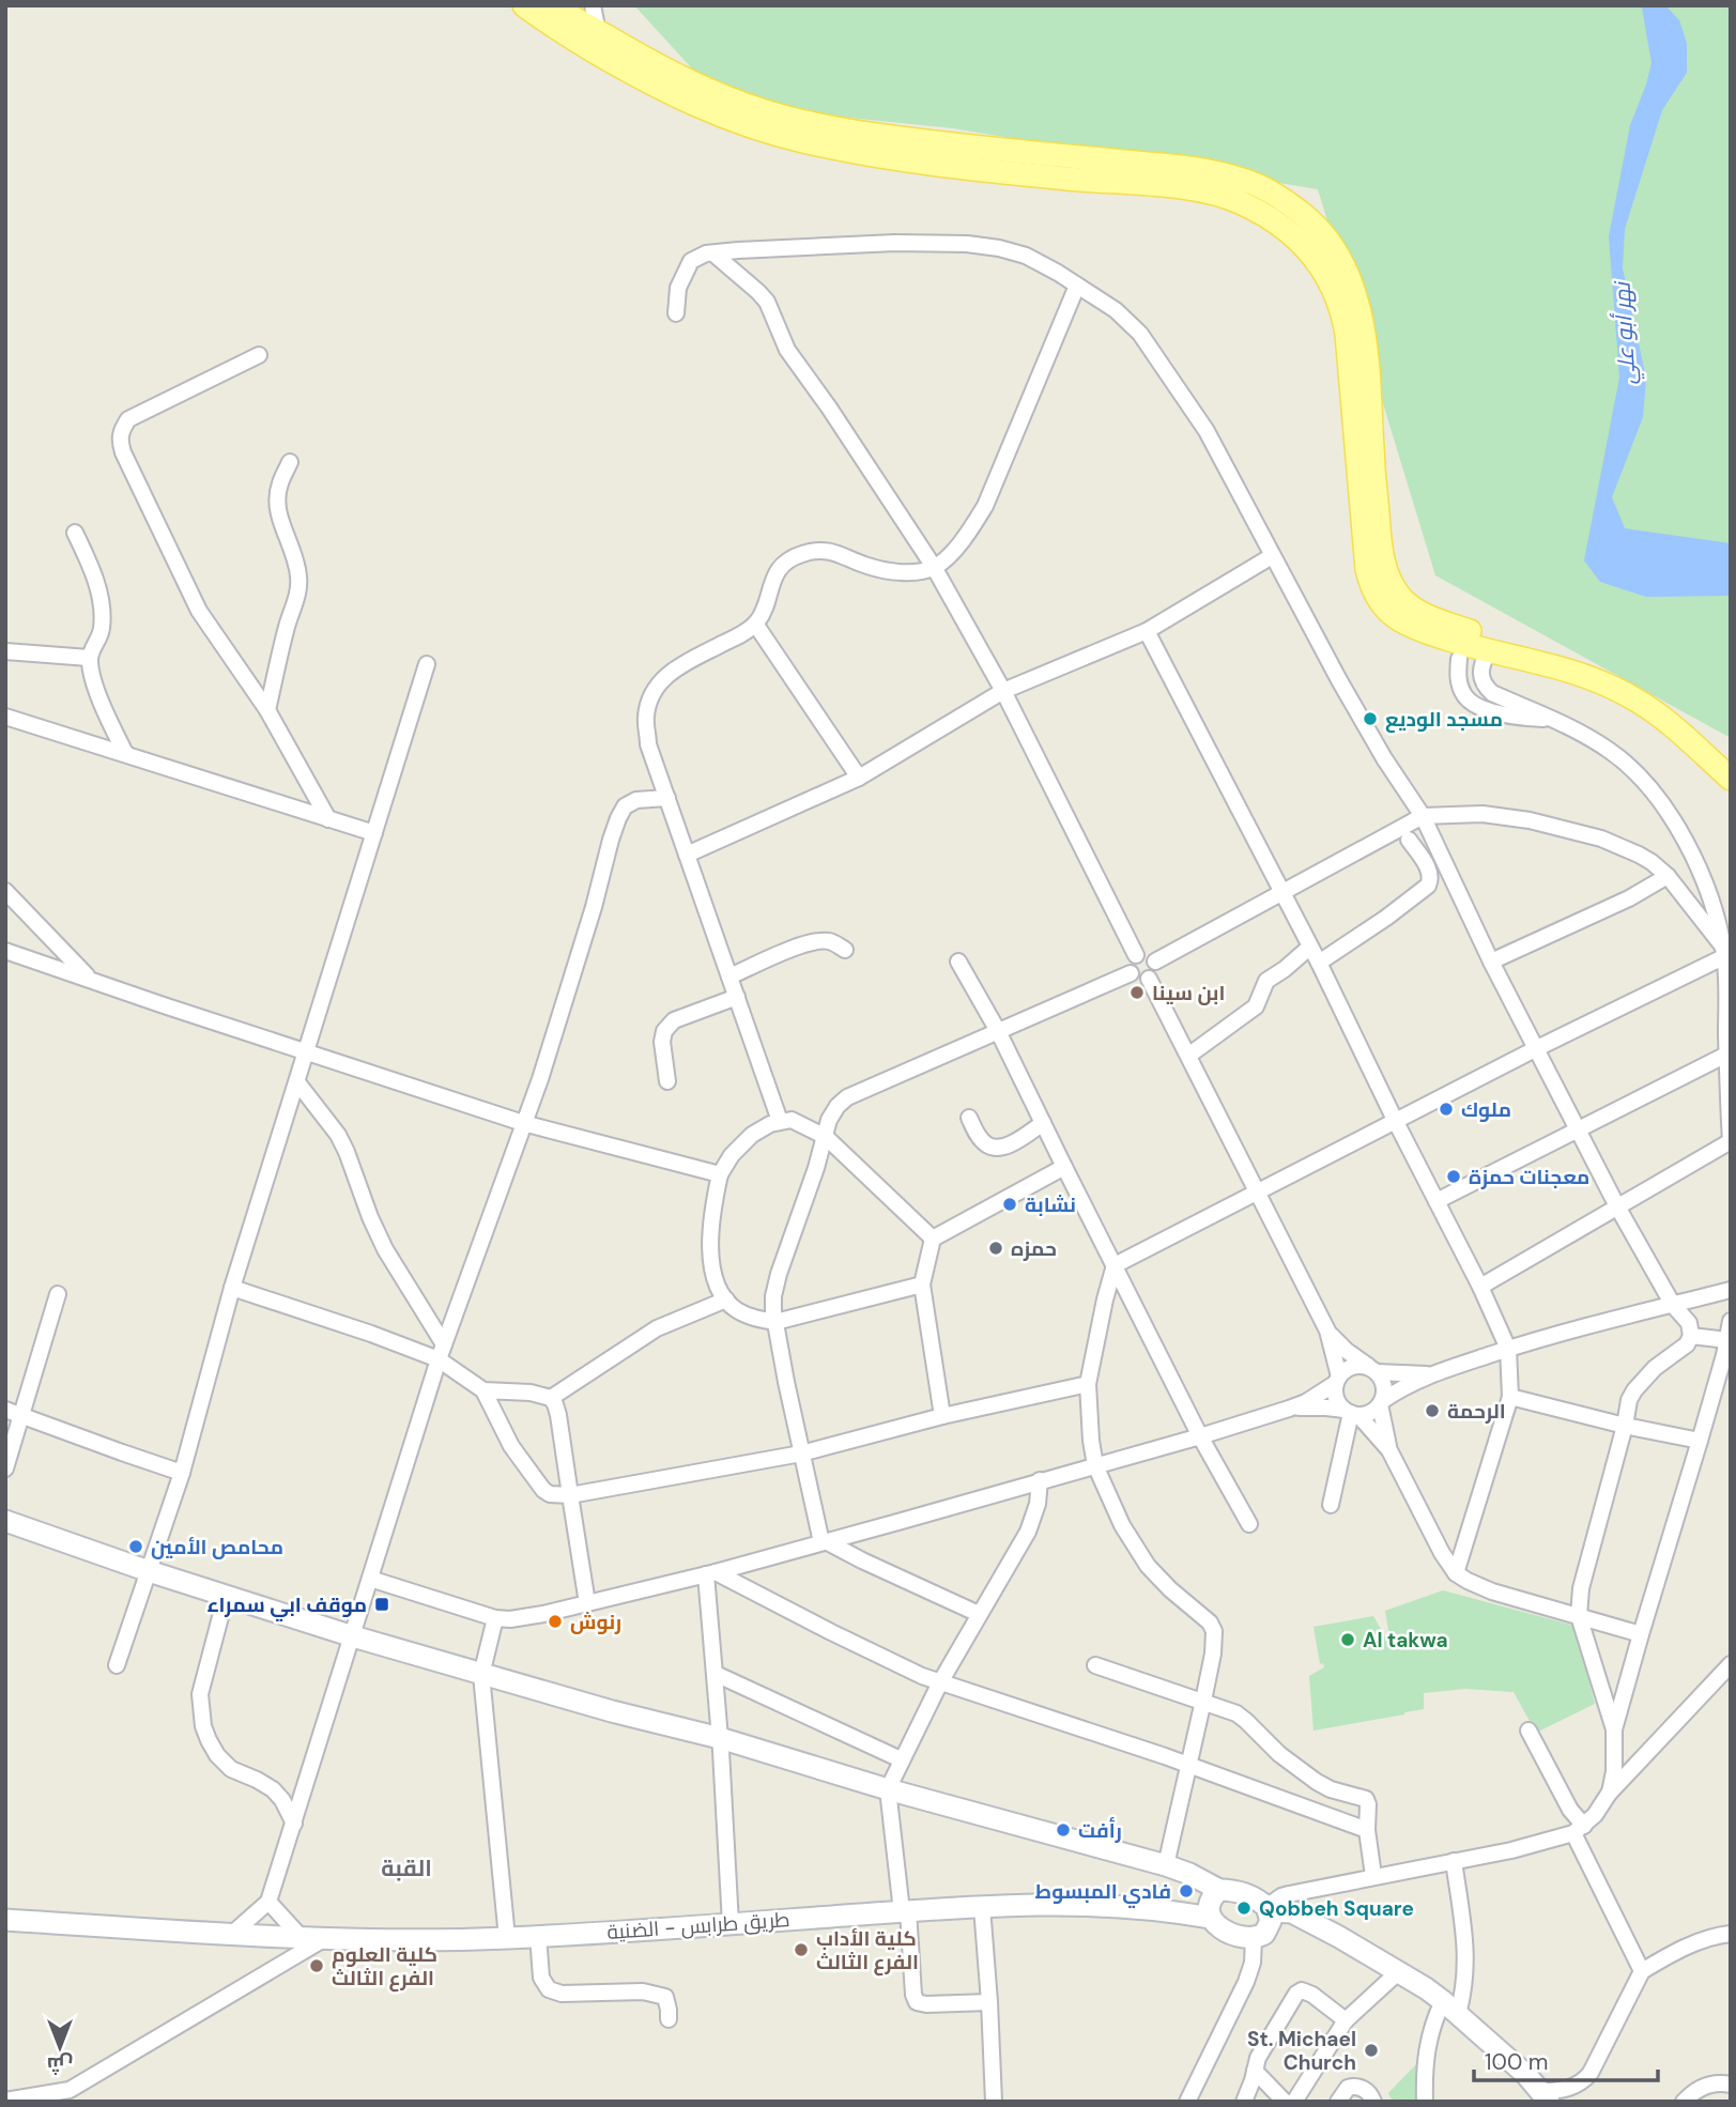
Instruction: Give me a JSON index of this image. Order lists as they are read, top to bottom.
{
  "streets": {
    "main road": ["طريق طرابس - الضنية"]
  },
  "districts": ["القبة"],
  "water": ["نهر أبو علي"],
  "places": {
    "other": [
      "مسجد الوديع",
      "ابن سينا",
      "ملوك",
      "معجنات حمزة",
      "نشابة",
      "حمزه",
      "الرحمة",
      "محامص الأمين",
      "رنوش",
      "Al takwa",
      "رأفت",
      "فادي المبسوط",
      "Qobbeh Square",
      "كلية الأداب الفرع الثالث",
      "كلية العلوم الفرع الثالث",
      "St. Michael Church"
    ],
    "transit": ["موقف ابي سمراء"]
  },
  "scale_bar": "100 m",
  "north": "bottom"
}
